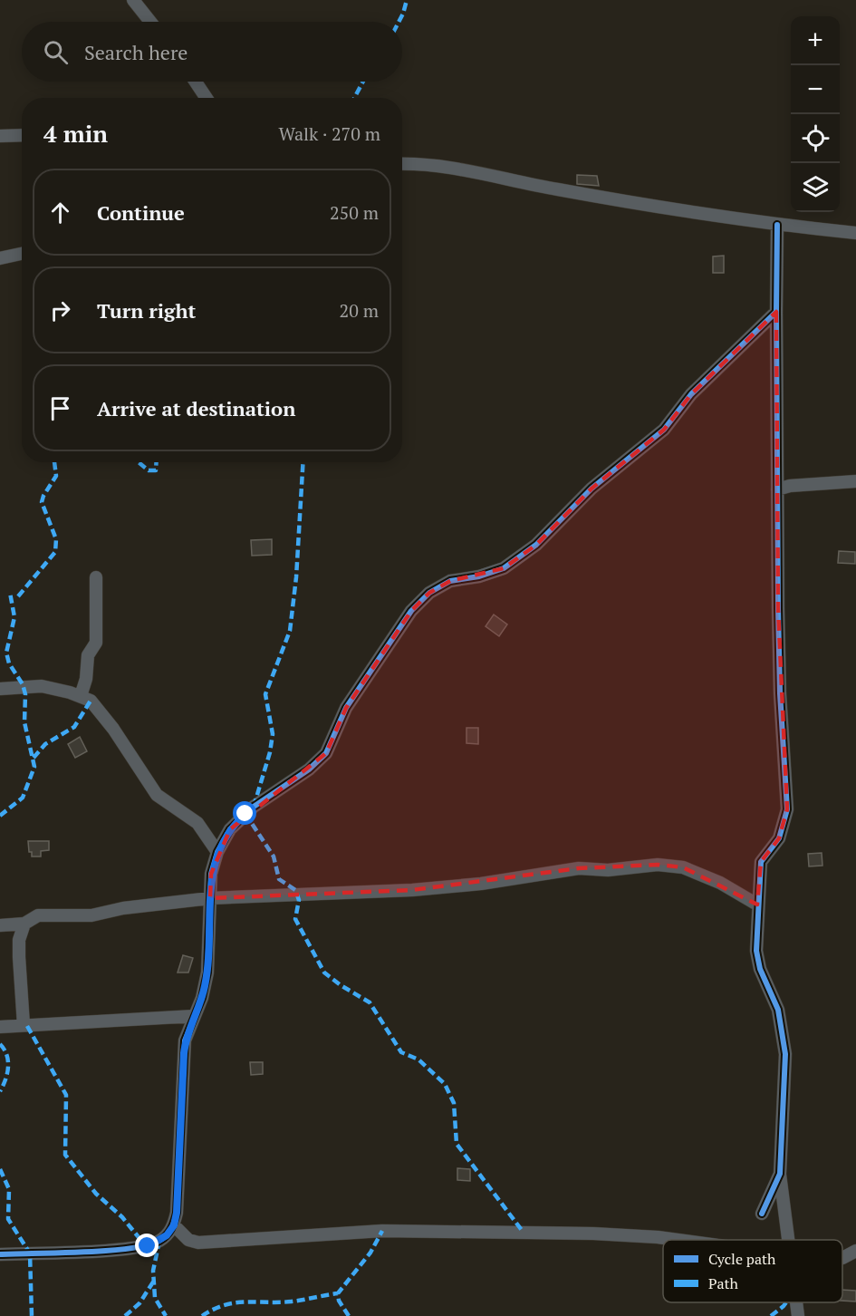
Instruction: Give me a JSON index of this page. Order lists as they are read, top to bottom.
{
  "legend": ["Cycle path", "Path"],
  "page": {
    "map_buttons": ["+", "−"],
    "search": "Search here",
    "heading": ["4 min", "Walk · 270 m"],
    "list": [
      ["Continue", "250 m"],
      ["Turn right", "20 m"],
      "Arrive at destination"
    ]
  }
}
